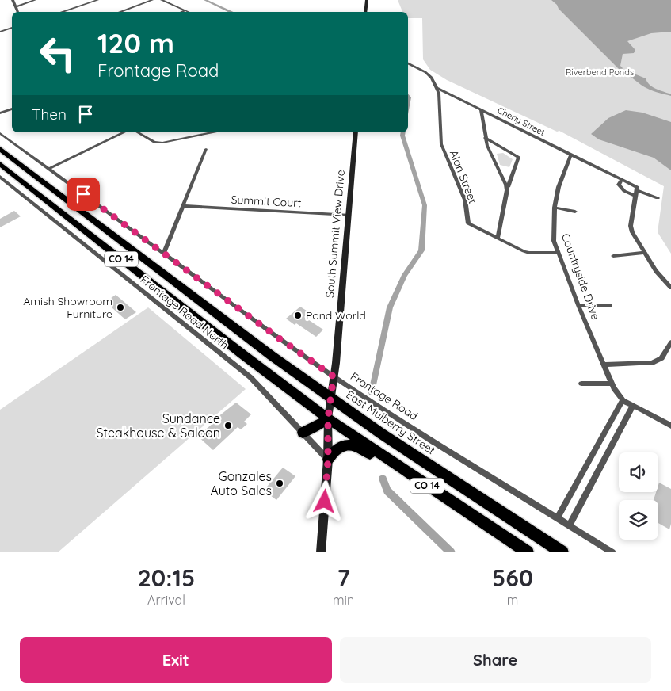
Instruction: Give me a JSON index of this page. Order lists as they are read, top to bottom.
{
  "streets": {
    "highway": ["CO 14", "East Mulberry Street"],
    "street": [
      "Cherly Street",
      "Alan Street",
      "Summit Court",
      "South Summit View Drive",
      "Countryside Drive",
      "Frontage Road North",
      "Frontage Road"
    ]
  },
  "crossings": [
    ["Cherly Street", "Alan Street"],
    ["Cherly Street", "Countryside Drive"],
    ["Alan Street", "Countryside Drive"],
    ["Summit Court", "South Summit View Drive"],
    ["South Summit View Drive", "CO 14"],
    ["South Summit View Drive", "Frontage Road North"],
    ["South Summit View Drive", "Frontage Road"],
    ["South Summit View Drive", "East Mulberry Street"]
  ],
  "parks": ["Riverbend Ponds"],
  "places": [
    "Amish Showroom Furniture",
    "Pond World",
    "Sundance Steakhouse & Saloon",
    "Gonzales Auto Sales"
  ],
  "page": {
    "turn": ["120 m", "Frontage Road"],
    "then": "Then",
    "eta": [
      "20:15",
      "Arrival",
      "7",
      "min",
      "560",
      "m"
    ],
    "buttons": ["Exit", "Share"]
  }
}
